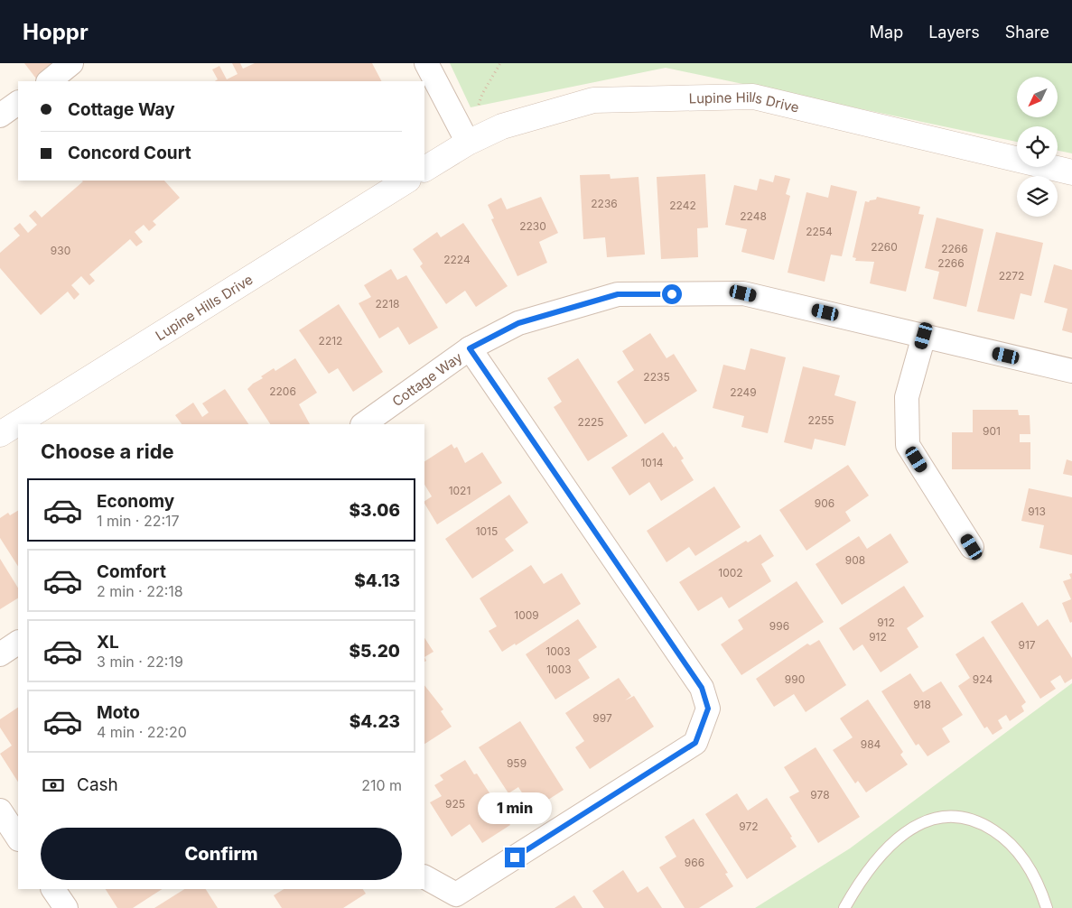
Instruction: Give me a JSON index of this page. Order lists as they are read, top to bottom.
{
  "streets": {
    "street": ["Lupine Hills Drive", "Cottage Way"]
  },
  "house_numbers": [
    "2236",
    "2242",
    "2248",
    "2230",
    "2254",
    "2260",
    "2266",
    "930",
    "2224",
    "2266",
    "2272",
    "2218",
    "2212",
    "2235",
    "2206",
    "2249",
    "2255",
    "2225",
    "901",
    "1014",
    "1021",
    "906",
    "913",
    "1015",
    "908",
    "1002",
    "1009",
    "912",
    "996",
    "912",
    "917",
    "1003",
    "1003",
    "990",
    "924",
    "918",
    "997",
    "984",
    "959",
    "978",
    "925",
    "972",
    "966"
  ],
  "north": "bottom left",
  "page": {
    "header": "Hoppr",
    "nav": ["Map", "Layers", "Share"],
    "banner": ["Cottage Way", "Concord Court"],
    "heading": "Choose a ride",
    "list": [
      {
        "name": "Economy",
        "note": "1 min · 22:17",
        "value": "$3.06"
      },
      {
        "name": "Comfort",
        "note": "2 min · 22:18",
        "value": "$4.13"
      },
      {
        "name": "XL",
        "note": "3 min · 22:19",
        "value": "$5.20"
      },
      {
        "name": "Moto",
        "note": "4 min · 22:20",
        "value": "$4.23"
      }
    ],
    "pay": ["Cash", "210 m"],
    "bubble": "1 min",
    "buttons": "Confirm"
  }
}
